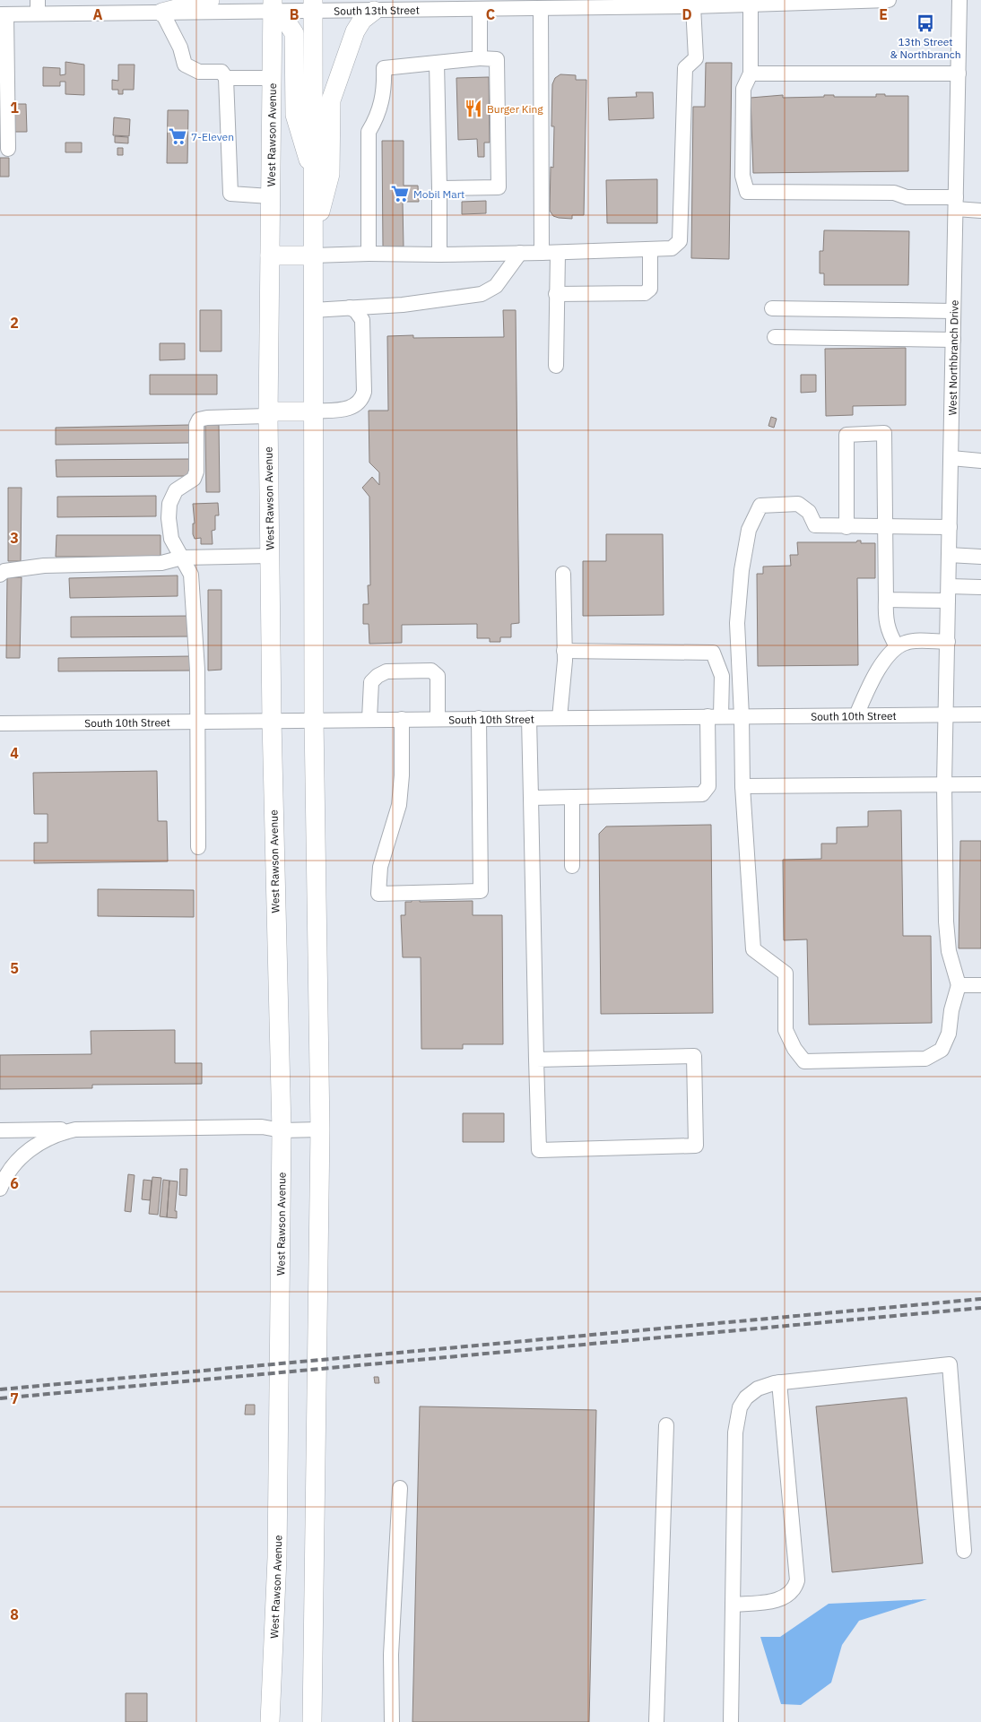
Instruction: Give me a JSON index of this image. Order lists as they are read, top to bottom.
{
  "streets": {
    "main road": ["West Rawson Avenue"],
    "street": ["South 13th Street", "West Northbranch Drive", "South 10th Street"]
  },
  "crossings": [
    ["South 13th Street", "West Rawson Avenue"],
    ["West Rawson Avenue", "South 10th Street"],
    ["West Northbranch Drive", "South 10th Street"]
  ],
  "places": {
    "bus stop": ["13th Street & Northbranch"],
    "restaurant": ["Burger King"],
    "supermarket": ["7-Eleven", "Mobil Mart"]
  },
  "grid": {
    "columns": [
      "A",
      "B",
      "C",
      "D",
      "E"
    ],
    "rows": [
      "1",
      "2",
      "3",
      "4",
      "5",
      "6",
      "7",
      "8"
    ]
  }
}
